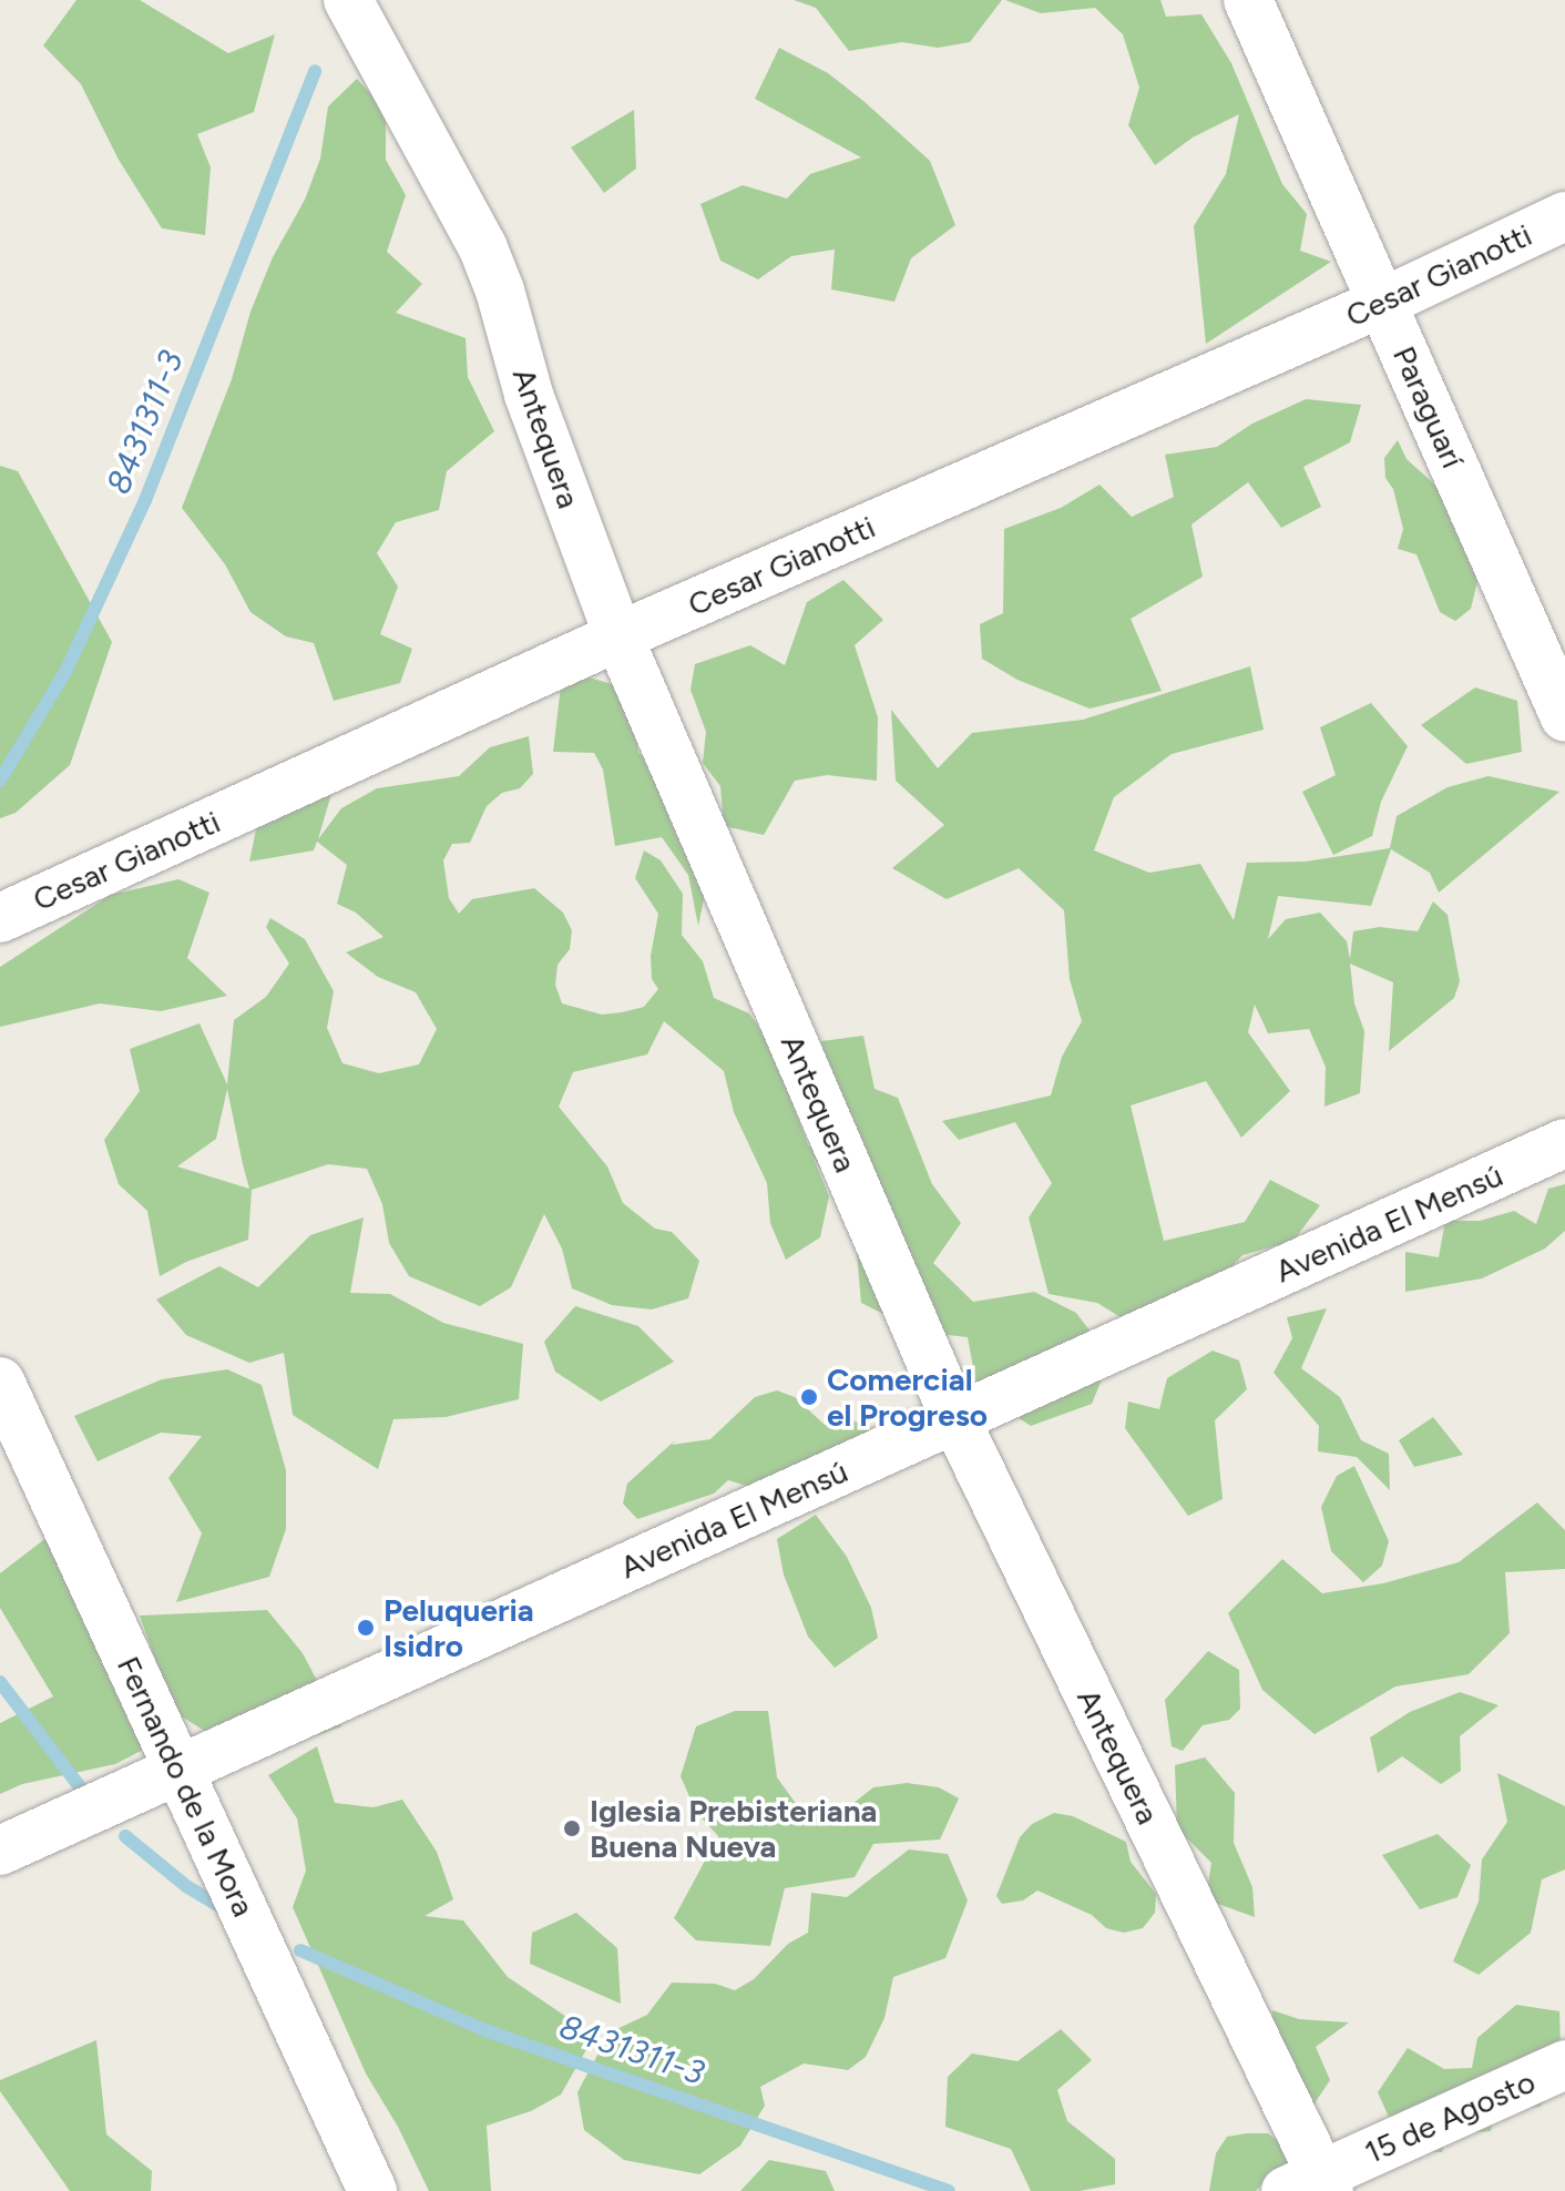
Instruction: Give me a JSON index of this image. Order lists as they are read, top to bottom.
{
  "streets": {
    "street": [
      "Cesar Gianotti",
      "Paraguarí",
      "Antequera",
      "Avenida El Mensú",
      "Fernando de la Mora",
      "15 de Agosto"
    ]
  },
  "crossings": [
    ["Cesar Gianotti", "Paraguarí"],
    ["Cesar Gianotti", "Antequera"],
    ["Antequera", "Avenida El Mensú"],
    ["Antequera", "15 de Agosto"],
    ["Avenida El Mensú", "Fernando de la Mora"]
  ],
  "water": ["8431311-3"],
  "places": ["Comercial el Progreso", "Peluqueria Isidro", "Iglesia Prebisteriana Buena Nueva"]
}
